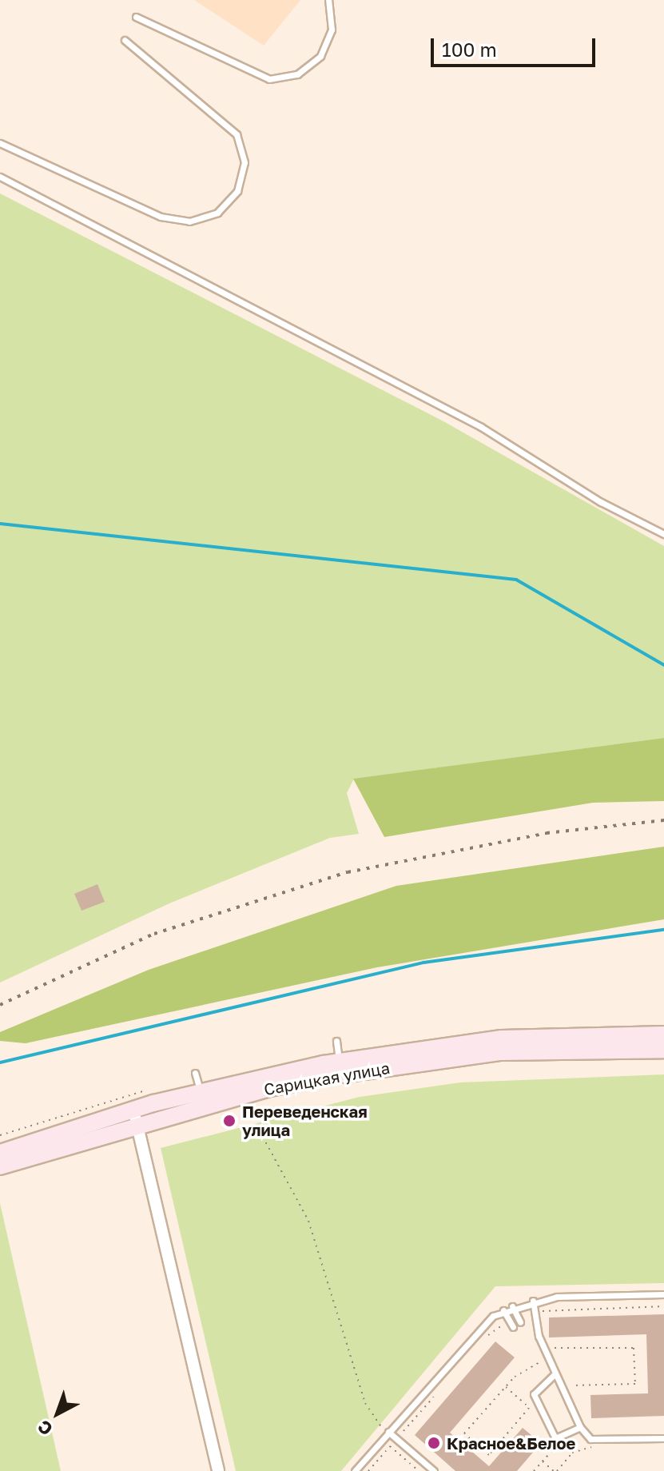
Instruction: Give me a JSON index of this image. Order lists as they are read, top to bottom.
{
  "streets": {
    "street": ["Сарицкая улица"]
  },
  "places": ["Переведенская улица", "Красное&Белое"],
  "scale_bar": "100 m",
  "north": "bottom left"
}
